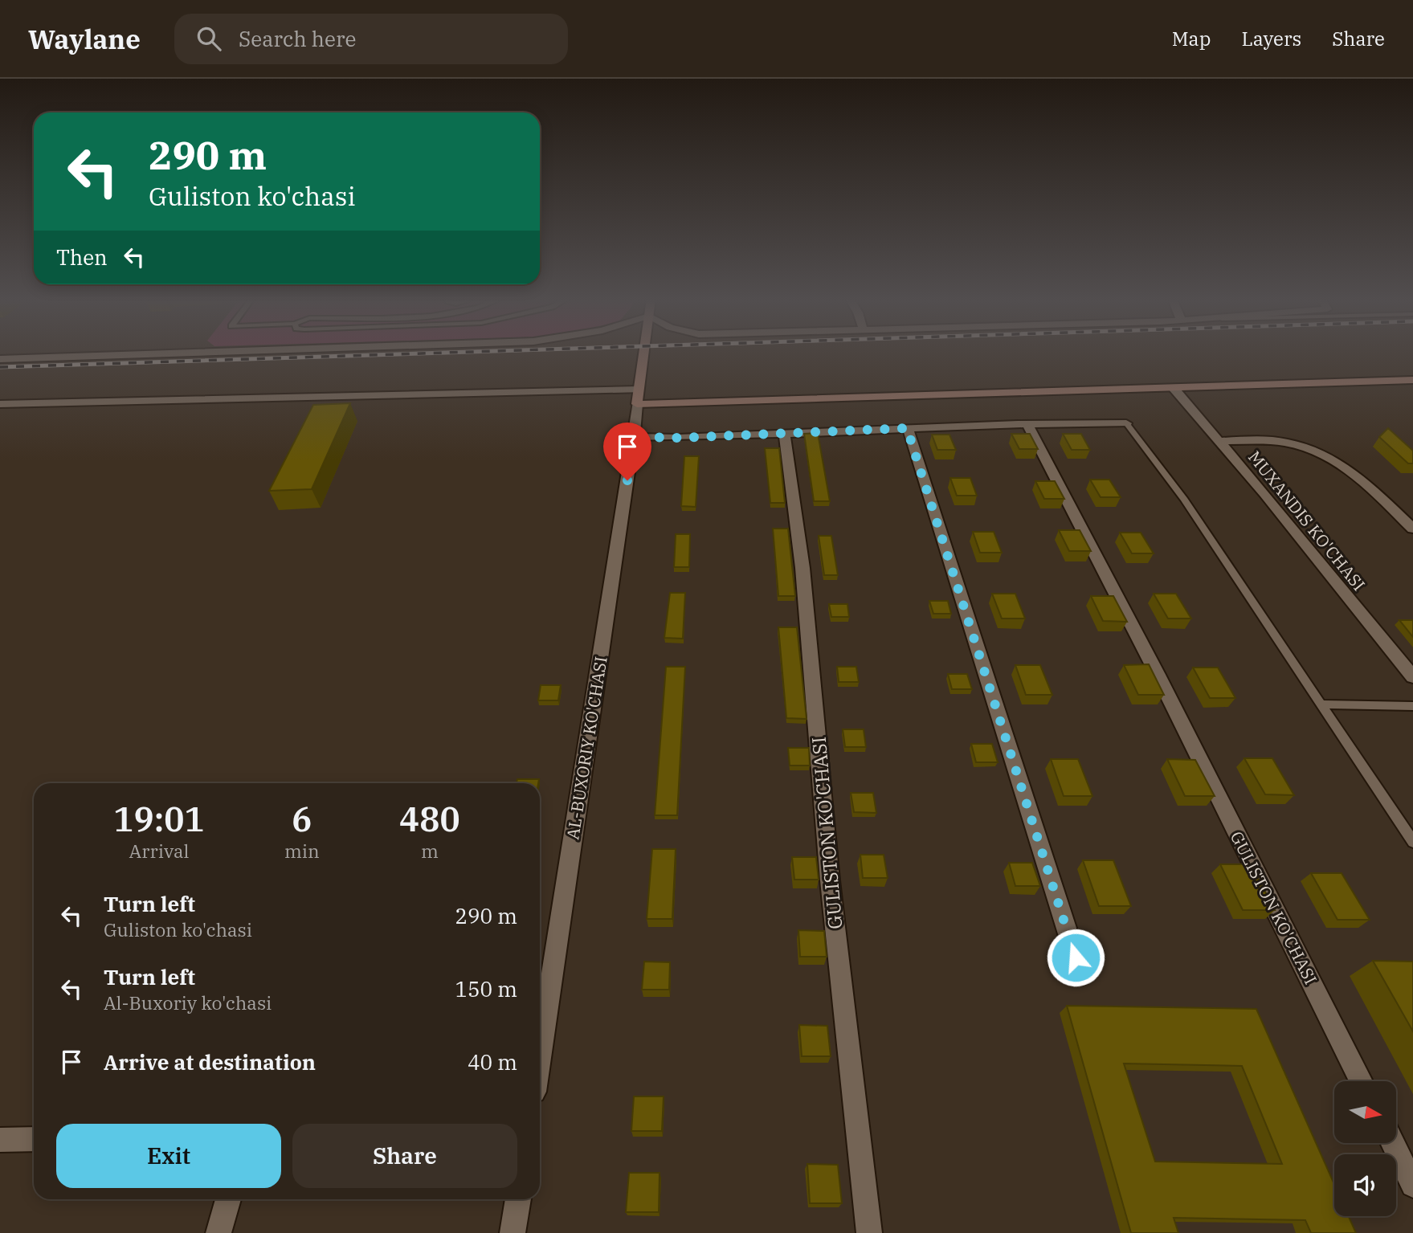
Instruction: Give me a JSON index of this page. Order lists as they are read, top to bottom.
{
  "streets": {
    "street": ["MUXANDIS KO'CHASI", "AL-BUXORIY KO'CHASI", "GULISTON KO'CHASI"]
  },
  "north": "right",
  "page": {
    "header": "Waylane",
    "search": "Search here",
    "nav": ["Map", "Layers", "Share"],
    "turn": ["290 m", "Guliston ko'chasi"],
    "then": "Then",
    "eta": [
      "19:01",
      "Arrival",
      "6",
      "min",
      "480",
      "m"
    ],
    "list": [
      {
        "name": "Turn left",
        "note": "Guliston ko'chasi",
        "value": "290 m"
      },
      {
        "name": "Turn left",
        "note": "Al-Buxoriy ko'chasi",
        "value": "150 m"
      },
      {
        "name": "Arrive at destination",
        "value": "40 m"
      }
    ],
    "buttons": ["Exit", "Share"]
  }
}
